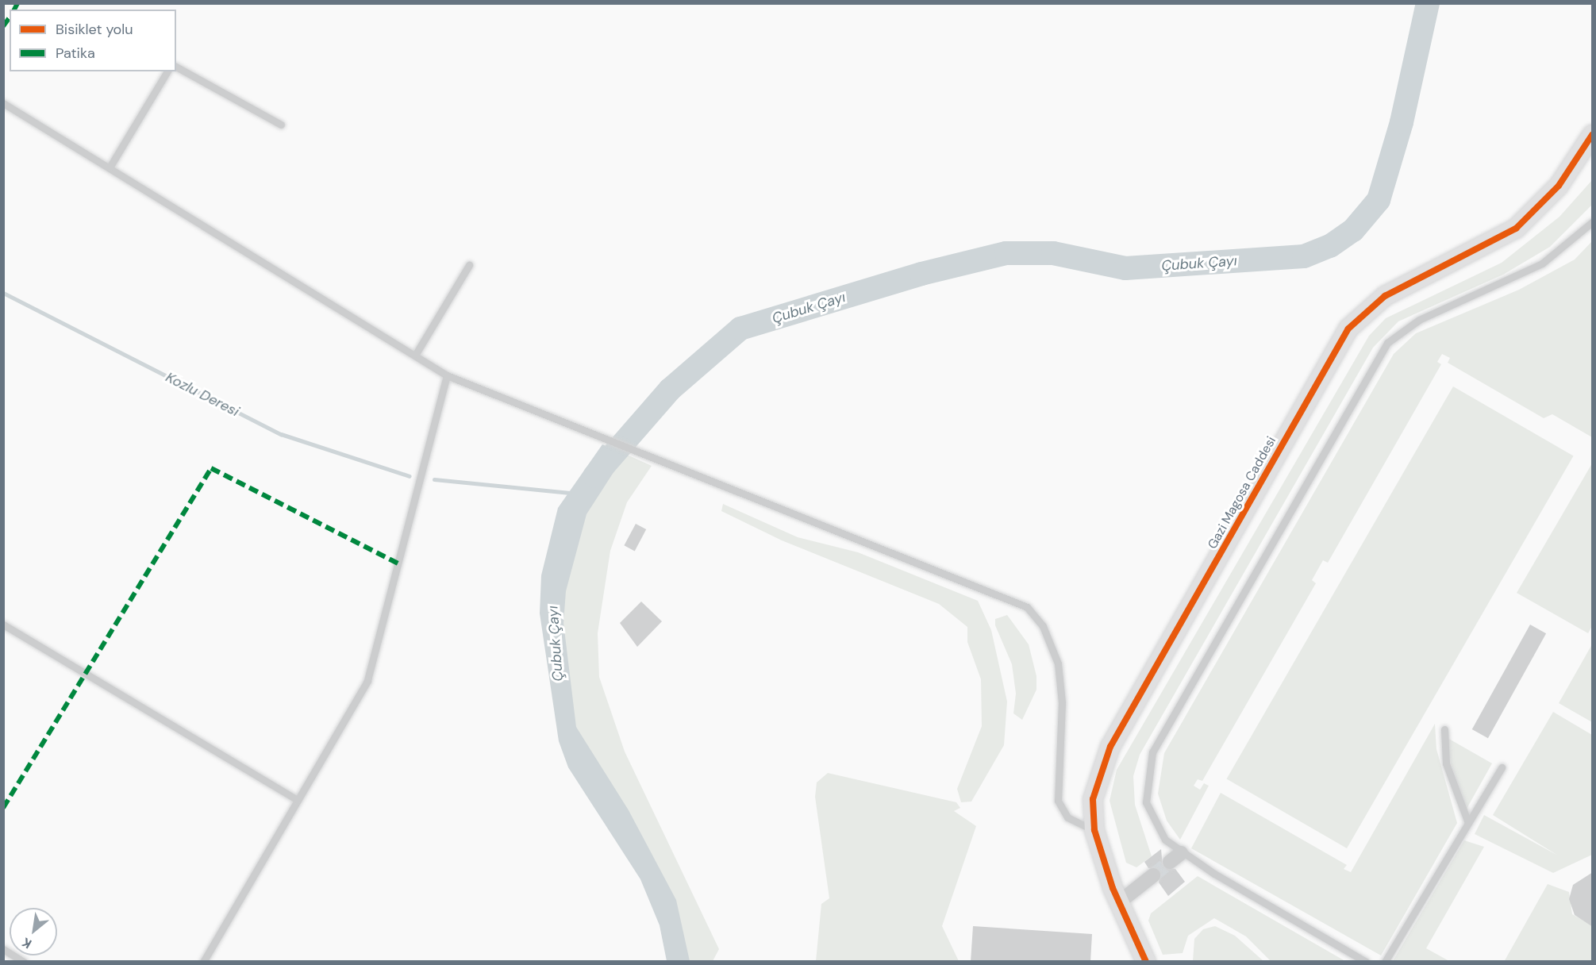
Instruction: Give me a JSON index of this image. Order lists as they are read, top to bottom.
{
  "streets": {
    "street": ["Gazi Magosa Caddesi"]
  },
  "water": ["Çubuk Çayı", "Kozlu Deresi"],
  "legend": ["Bisiklet yolu", "Patika"],
  "north": "bottom left"
}
